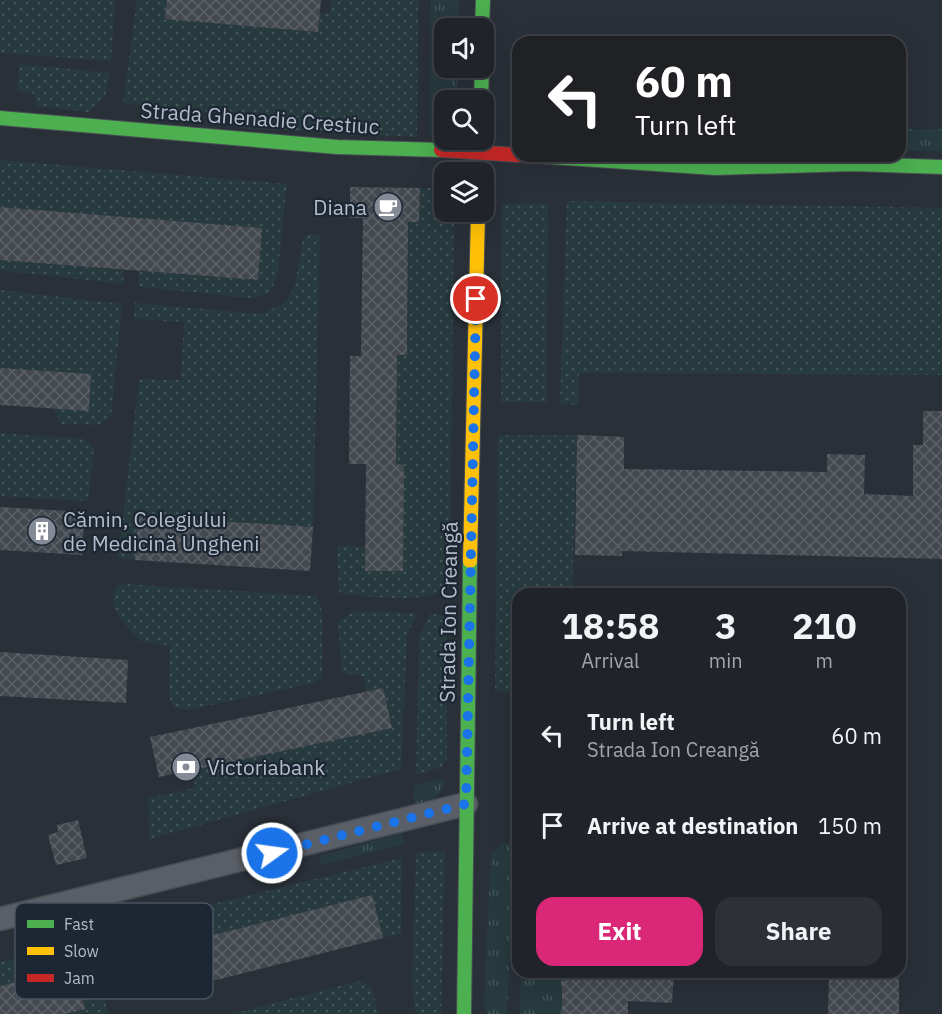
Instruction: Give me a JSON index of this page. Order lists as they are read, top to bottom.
{
  "streets": {
    "street": ["Strada Ghenadie Crestiuc", "Strada Ion Creangă"]
  },
  "places": {
    "cafe": ["Diana"],
    "building": ["Cămin, Colegiului de Medicină Ungheni"],
    "bank": ["Victoriabank"]
  },
  "legend": ["Fast", "Slow", "Jam"],
  "page": {
    "turn": ["60 m", "Turn left"],
    "eta": [
      "18:58",
      "Arrival",
      "3",
      "min",
      "210",
      "m"
    ],
    "list": [
      {
        "name": "Turn left",
        "note": "Strada Ion Creangă",
        "value": "60 m"
      },
      {
        "name": "Arrive at destination",
        "value": "150 m"
      }
    ],
    "buttons": ["Exit", "Share"]
  }
}
